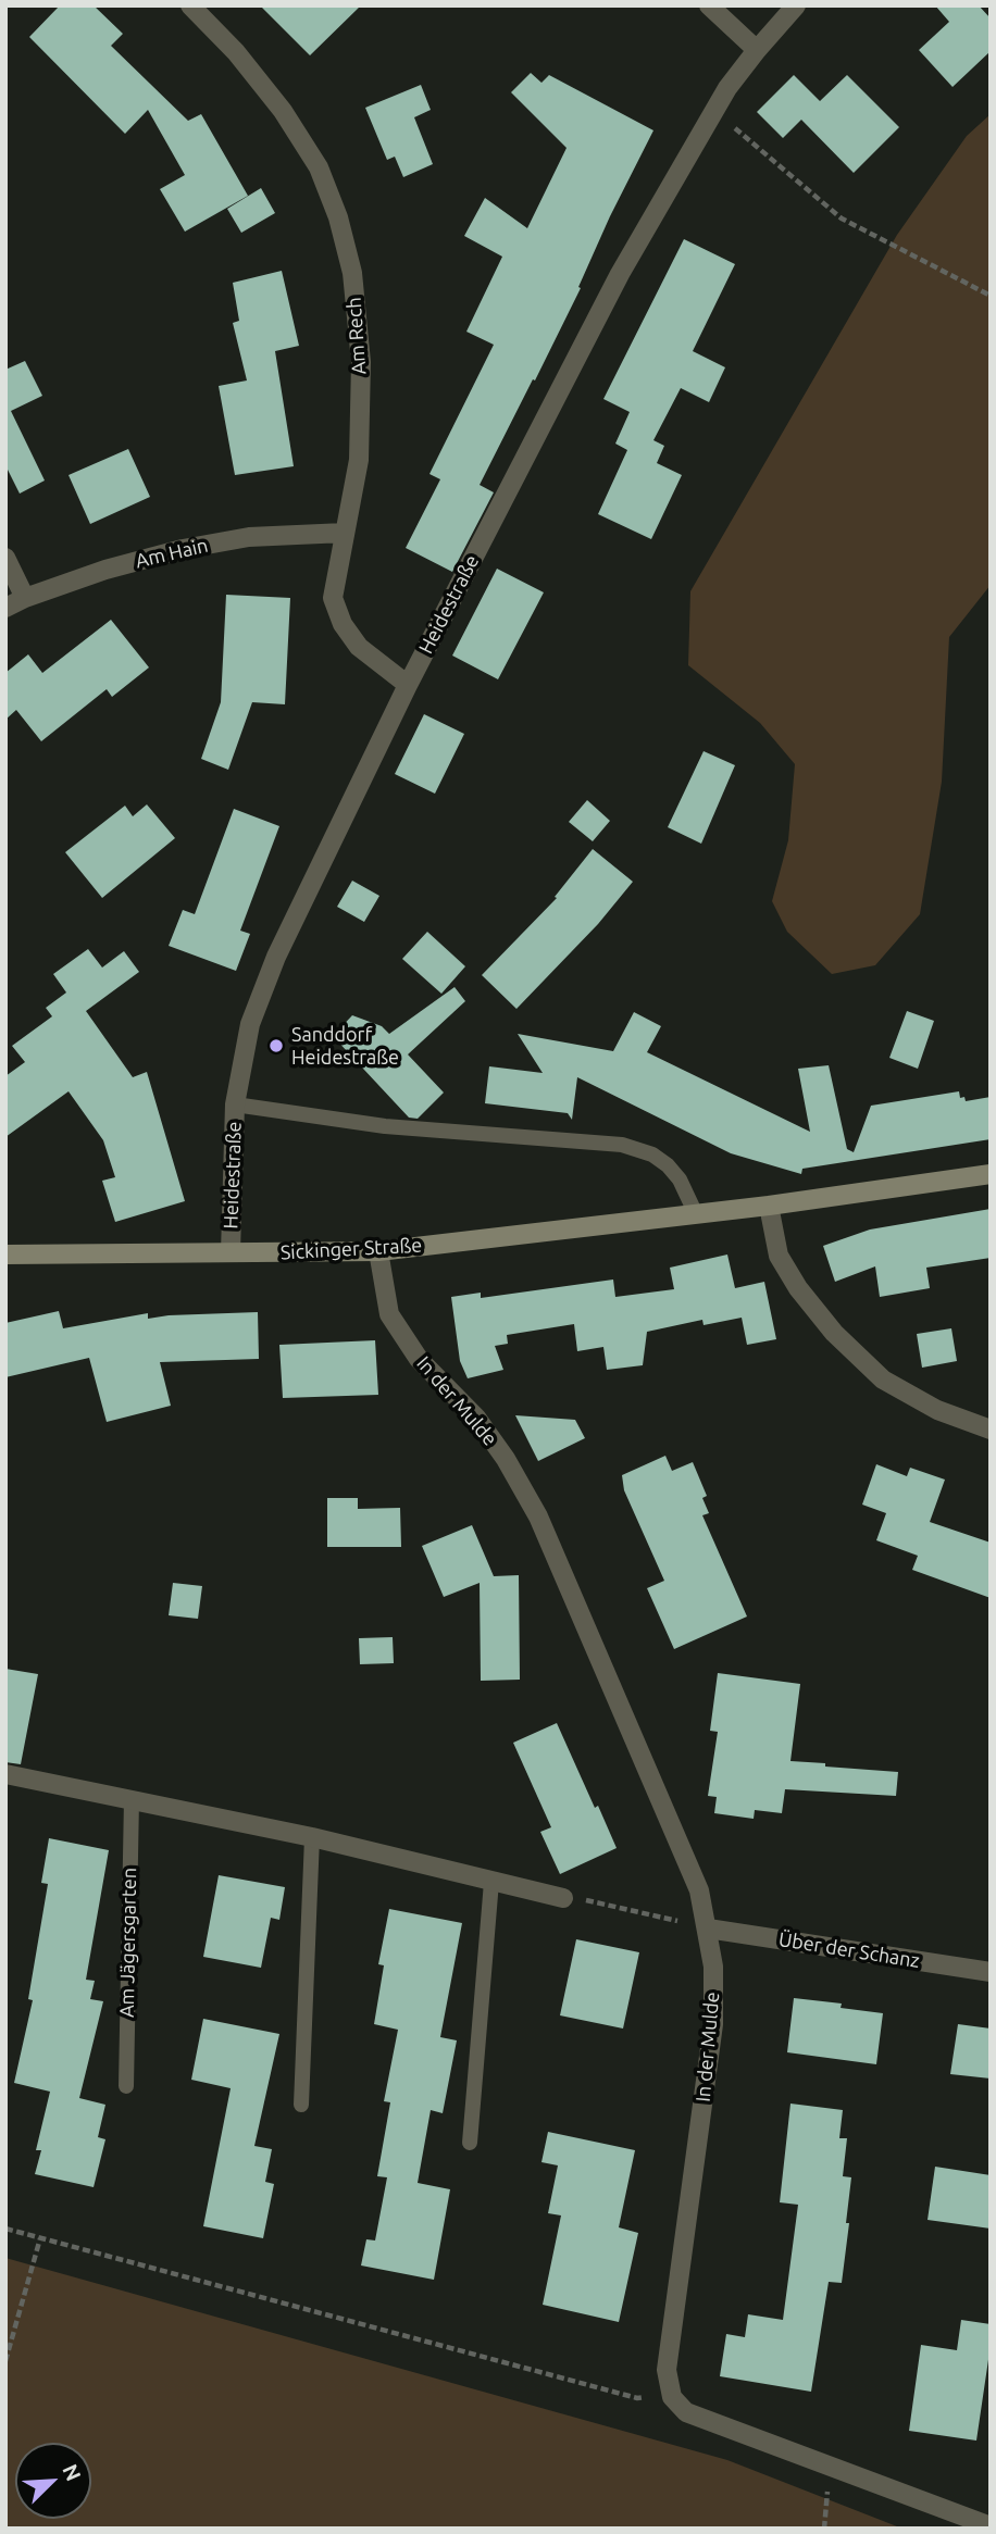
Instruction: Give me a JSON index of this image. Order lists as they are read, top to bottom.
{
  "streets": {
    "street": [
      "Am Rech",
      "Am Hain",
      "Heidestraße",
      "Sickinger Straße",
      "In der Mulde",
      "Über der Schanz"
    ],
    "lane": ["Am Jägersgarten"]
  },
  "crossings": [
    ["Am Rech", "Am Hain"],
    ["Am Rech", "Heidestraße"],
    ["Heidestraße", "Sickinger Straße"],
    ["Sickinger Straße", "In der Mulde"],
    ["In der Mulde", "Über der Schanz"]
  ],
  "places": ["Sanddorf Heidestraße"],
  "north": "top right"
}
